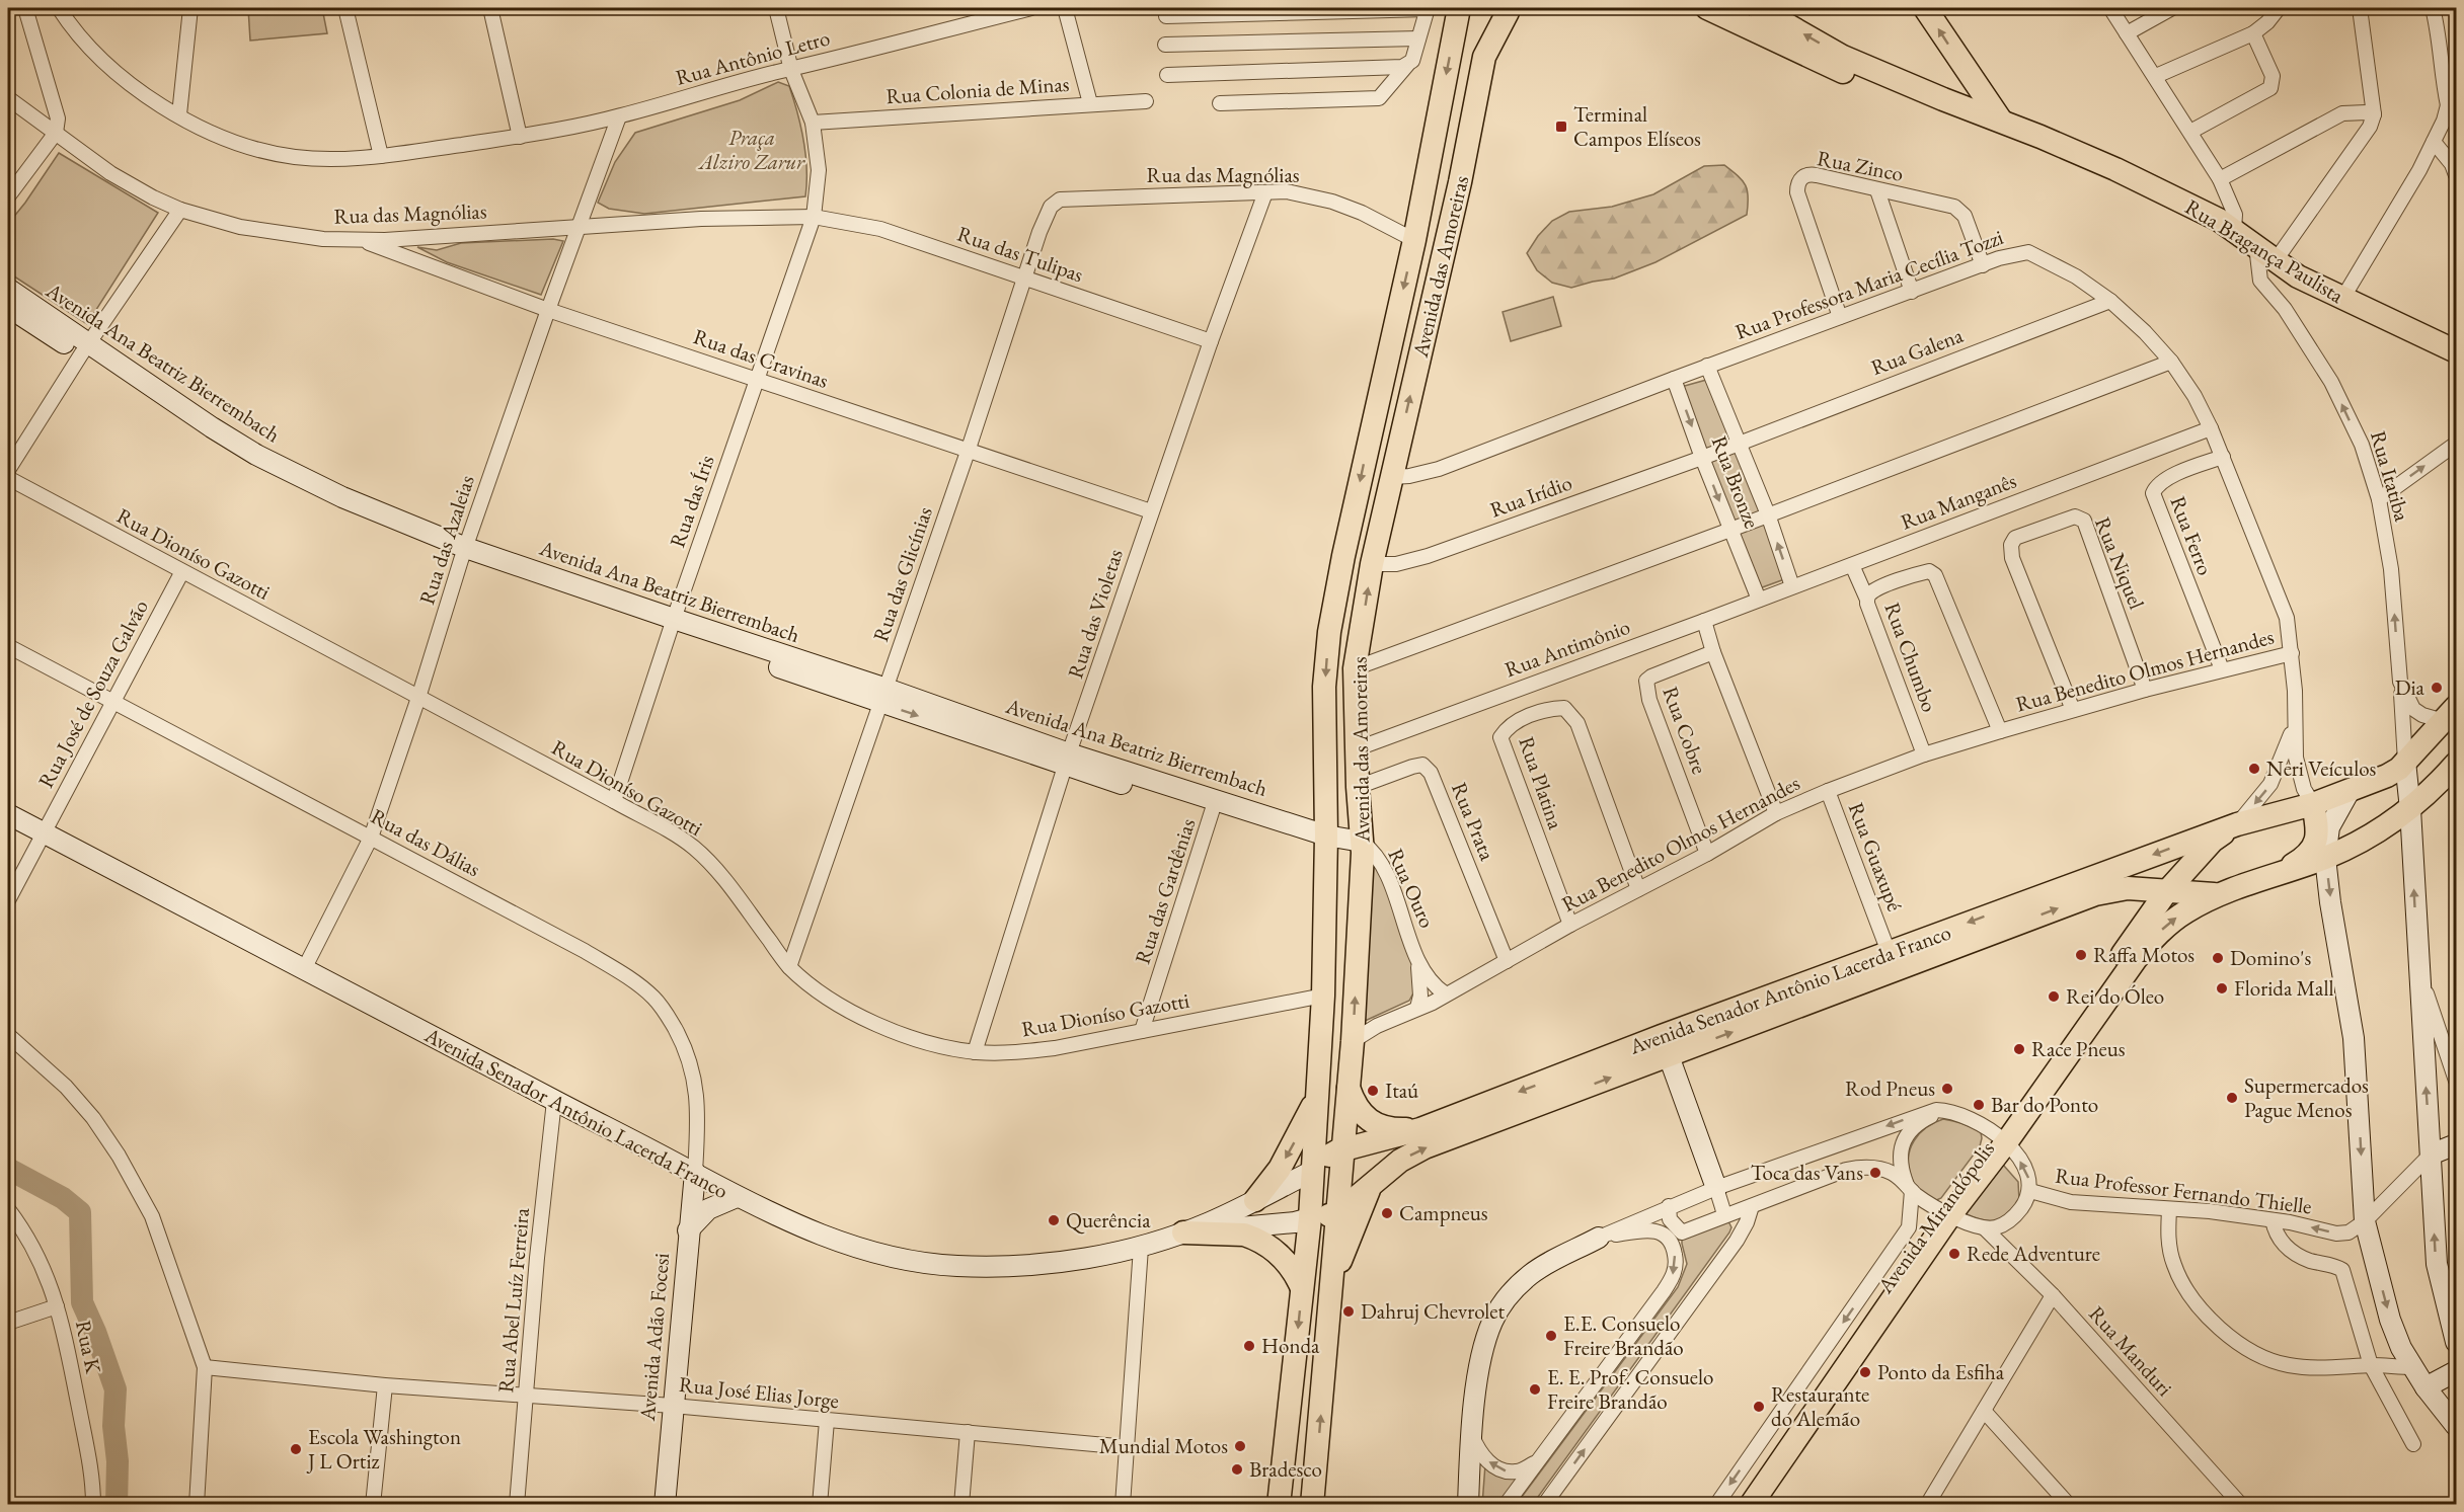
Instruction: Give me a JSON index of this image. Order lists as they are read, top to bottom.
{
  "streets": {
    "main road": [
      "Rua Bragança Paulista",
      "Avenida das Amoreiras",
      "Avenida Senador Antônio Lacerda Franco",
      "Avenida Mirandópolis"
    ],
    "street": [
      "Rua Antônio Letro",
      "Rua Colonia de Minas",
      "Rua Zinco",
      "Rua das Magnólias",
      "Rua das Tulipas",
      "Rua Professora Maria Cecília Tozzi",
      "Rua Galena",
      "Rua das Cravinas",
      "Avenida Ana Beatriz Bierrembach",
      "Rua Itatiba",
      "Rua Bronze",
      "Rua Irídio",
      "Rua das Íris",
      "Rua Manganês",
      "Rua Ferro",
      "Rua das Azaleias",
      "Rua Dioníso Gazotti",
      "Rua Niquel",
      "Rua das Glicínias",
      "Rua das Violetas",
      "Rua Antimônio",
      "Rua Chumbo",
      "Rua Benedito Olmos Hernandes",
      "Rua José de Souza Galvão",
      "Rua Cobre",
      "Rua Platina",
      "Rua Prata",
      "Rua das Dálias",
      "Rua Guaxupé",
      "Rua Ouro",
      "Rua das Gardênias",
      "Rua Professor Fernando Thielle",
      "Rua Abel Luíz Ferreira",
      "Avenida Adão Focesi",
      "Rua K",
      "Rua Manduri",
      "Rua José Elias Jorge"
    ]
  },
  "crossings": [
    ["Rua Antônio Letro", "Rua das Íris"],
    ["Rua Antônio Letro", "Rua das Azaleias"],
    ["Rua Colonia de Minas", "Rua das Íris"],
    ["Rua Zinco", "Rua Professora Maria Cecília Tozzi"],
    ["Rua das Magnólias", "Rua das Tulipas"],
    ["Rua das Magnólias", "Avenida das Amoreiras"],
    ["Rua das Magnólias", "Rua das Cravinas"],
    ["Rua das Magnólias", "Rua das Íris"],
    ["Rua das Magnólias", "Rua das Azaleias"],
    ["Rua das Magnólias", "Rua das Glicínias"],
    ["Rua das Magnólias", "Rua das Violetas"],
    ["Rua Bragança Paulista", "Rua Itatiba"],
    ["Rua das Tulipas", "Rua das Íris"],
    ["Rua das Tulipas", "Rua das Glicínias"],
    ["Rua das Tulipas", "Rua das Violetas"],
    ["Avenida das Amoreiras", "Rua Professora Maria Cecília Tozzi"],
    ["Avenida das Amoreiras", "Avenida Ana Beatriz Bierrembach"],
    ["Avenida das Amoreiras", "Rua Irídio"],
    ["Avenida das Amoreiras", "Rua Dioníso Gazotti"],
    ["Avenida das Amoreiras", "Rua Antimônio"],
    ["Avenida das Amoreiras", "Rua Benedito Olmos Hernandes"],
    ["Avenida das Amoreiras", "Rua Prata"],
    ["Avenida das Amoreiras", "Rua Ouro"],
    ["Avenida das Amoreiras", "Avenida Senador Antônio Lacerda Franco"],
    ["Rua Professora Maria Cecília Tozzi", "Rua Galena"],
    ["Rua Professora Maria Cecília Tozzi", "Rua Bronze"],
    ["Rua Professora Maria Cecília Tozzi", "Rua Manganês"],
    ["Rua Professora Maria Cecília Tozzi", "Rua Ferro"],
    ["Rua Professora Maria Cecília Tozzi", "Rua Benedito Olmos Hernandes"],
    ["Rua Professora Maria Cecília Tozzi", "Avenida Senador Antônio Lacerda Franco"],
    ["Rua Professora Maria Cecília Tozzi", "Avenida Mirandópolis"],
    ["Rua Galena", "Rua Bronze"],
    ["Rua Galena", "Rua Irídio"],
    ["Rua das Cravinas", "Rua das Íris"],
    ["Rua das Cravinas", "Rua das Azaleias"],
    ["Rua das Cravinas", "Rua das Glicínias"],
    ["Rua das Cravinas", "Rua das Violetas"],
    ["Avenida Ana Beatriz Bierrembach", "Rua das Íris"],
    ["Avenida Ana Beatriz Bierrembach", "Rua das Azaleias"],
    ["Avenida Ana Beatriz Bierrembach", "Rua das Glicínias"],
    ["Avenida Ana Beatriz Bierrembach", "Rua das Violetas"],
    ["Avenida Ana Beatriz Bierrembach", "Rua Ouro"],
    ["Avenida Ana Beatriz Bierrembach", "Rua das Gardênias"],
    ["Rua Bronze", "Rua Irídio"],
    ["Rua Bronze", "Rua Antimônio"],
    ["Rua das Íris", "Rua Dioníso Gazotti"],
    ["Rua Manganês", "Rua Antimônio"],
    ["Rua Ferro", "Rua Benedito Olmos Hernandes"],
    ["Rua das Azaleias", "Rua Dioníso Gazotti"],
    ["Rua das Azaleias", "Rua das Dálias"],
    ["Rua das Azaleias", "Avenida Senador Antônio Lacerda Franco"],
    ["Rua Dioníso Gazotti", "Rua das Glicínias"],
    ["Rua Dioníso Gazotti", "Rua das Violetas"],
    ["Rua Dioníso Gazotti", "Rua José de Souza Galvão"],
    ["Rua Dioníso Gazotti", "Rua das Gardênias"],
    ["Rua Niquel", "Rua Benedito Olmos Hernandes"],
    ["Rua Chumbo", "Rua Benedito Olmos Hernandes"],
    ["Rua Benedito Olmos Hernandes", "Rua Cobre"],
    ["Rua Benedito Olmos Hernandes", "Rua Platina"],
    ["Rua Benedito Olmos Hernandes", "Rua Prata"],
    ["Rua Benedito Olmos Hernandes", "Rua Guaxupé"],
    ["Rua Benedito Olmos Hernandes", "Rua Ouro"],
    ["Rua José de Souza Galvão", "Rua das Dálias"],
    ["Rua José de Souza Galvão", "Avenida Senador Antônio Lacerda Franco"],
    ["Rua das Dálias", "Avenida Senador Antônio Lacerda Franco"],
    ["Rua das Dálias", "Avenida Adão Focesi"],
    ["Rua Guaxupé", "Avenida Senador Antônio Lacerda Franco"],
    ["Avenida Senador Antônio Lacerda Franco", "Avenida Mirandópolis"],
    ["Avenida Senador Antônio Lacerda Franco", "Rua Abel Luíz Ferreira"],
    ["Avenida Senador Antônio Lacerda Franco", "Avenida Adão Focesi"],
    ["Rua Abel Luíz Ferreira", "Rua José Elias Jorge"],
    ["Avenida Adão Focesi", "Rua José Elias Jorge"]
  ],
  "one_way": ["Rua Itatiba"],
  "parks": ["Praça Alziro Zarur"],
  "places": {
    "transit": ["Terminal Campos Elíseos"],
    "other": [
      "Dia",
      "Neri Veículos",
      "Raffa Motos",
      "Domino's",
      "Florida Mall",
      "Rei do Óleo",
      "Race Pneus",
      "Rod Pneus",
      "Itaú",
      "Supermercados Pague Menos",
      "Bar do Ponto",
      "Toca das Vans",
      "Campneus",
      "Querência",
      "Rede Adventure",
      "Dahruj Chevrolet",
      "E.E. Consuelo Freire Brandão",
      "Honda",
      "Ponto da Esfiha",
      "E. E. Prof. Consuelo Freire Brandão",
      "Restaurante do Alemão",
      "Mundial Motos",
      "Escola Washington J L Ortiz",
      "Bradesco"
    ]
  }
}
